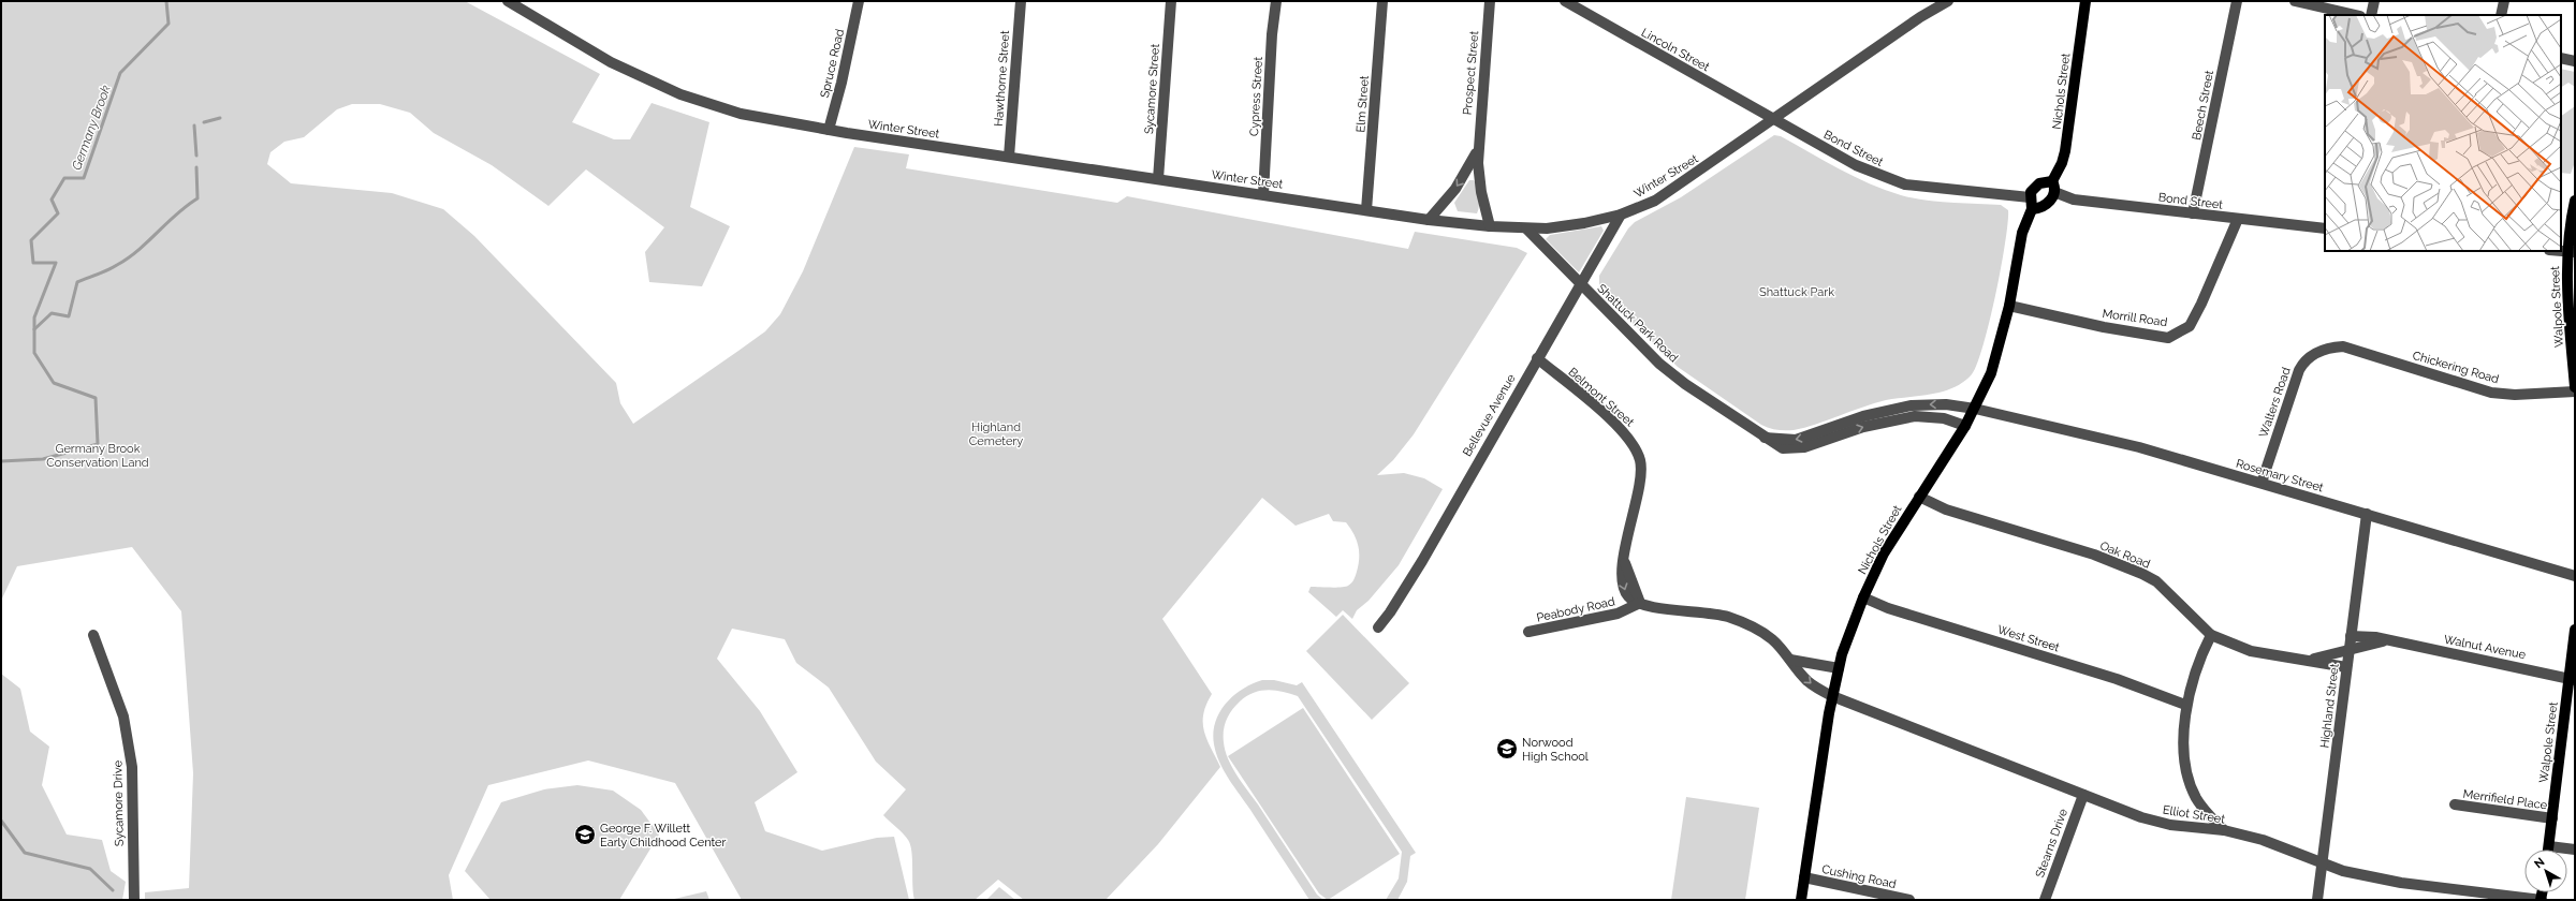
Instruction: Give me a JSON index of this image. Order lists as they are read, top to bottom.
{
  "streets": {
    "main road": ["Nichols Street", "Walpole Street"],
    "street": [
      "Lincoln Street",
      "Spruce Road",
      "Prospect Street",
      "Hawthorne Street",
      "Sycamore Street",
      "Cypress Street",
      "Elm Street",
      "Beech Street",
      "Winter Street",
      "Bond Street",
      "Morrill Road",
      "Shattuck Park Road",
      "Chickering Road",
      "Belmont Street",
      "Walters Road",
      "Bellevue Avenue",
      "Rosemary Street",
      "Oak Road",
      "Peabody Road",
      "West Street",
      "Walnut Avenue",
      "Highland Street",
      "Merrifield Place",
      "Sycamore Drive",
      "Elliot Street",
      "Stearns Drive",
      "Cushing Road"
    ]
  },
  "crossings": [
    ["Lincoln Street", "Winter Street"],
    ["Lincoln Street", "Bond Street"],
    ["Spruce Road", "Winter Street"],
    ["Prospect Street", "Winter Street"],
    ["Hawthorne Street", "Winter Street"],
    ["Sycamore Street", "Winter Street"],
    ["Nichols Street", "Bond Street"],
    ["Nichols Street", "Morrill Road"],
    ["Nichols Street", "Shattuck Park Road"],
    ["Nichols Street", "Rosemary Street"],
    ["Nichols Street", "Oak Road"],
    ["Nichols Street", "West Street"],
    ["Nichols Street", "Elliot Street"],
    ["Nichols Street", "Cushing Road"],
    ["Cypress Street", "Winter Street"],
    ["Elm Street", "Winter Street"],
    ["Beech Street", "Bond Street"],
    ["Winter Street", "Bond Street"],
    ["Winter Street", "Shattuck Park Road"],
    ["Winter Street", "Bellevue Avenue"],
    ["Bond Street", "Morrill Road"],
    ["Walpole Street", "Walnut Avenue"],
    ["Walpole Street", "Merrifield Place"],
    ["Shattuck Park Road", "Bellevue Avenue"],
    ["Shattuck Park Road", "Rosemary Street"],
    ["Chickering Road", "Walters Road"],
    ["Belmont Street", "Bellevue Avenue"],
    ["Belmont Street", "Peabody Road"],
    ["Walters Road", "Rosemary Street"],
    ["Rosemary Street", "Highland Street"],
    ["Oak Road", "Walnut Avenue"],
    ["Oak Road", "Highland Street"],
    ["Walnut Avenue", "Highland Street"],
    ["Highland Street", "Elliot Street"],
    ["Elliot Street", "Stearns Drive"]
  ],
  "water": ["Germany Brook"],
  "parks": ["Shattuck Park", "Highland Cemetery", "Germany Brook Conservation Land"],
  "places": {
    "school or university": ["Norwood High School", "George F. Willett Early Childhood Center"]
  },
  "north": "top left"
}
